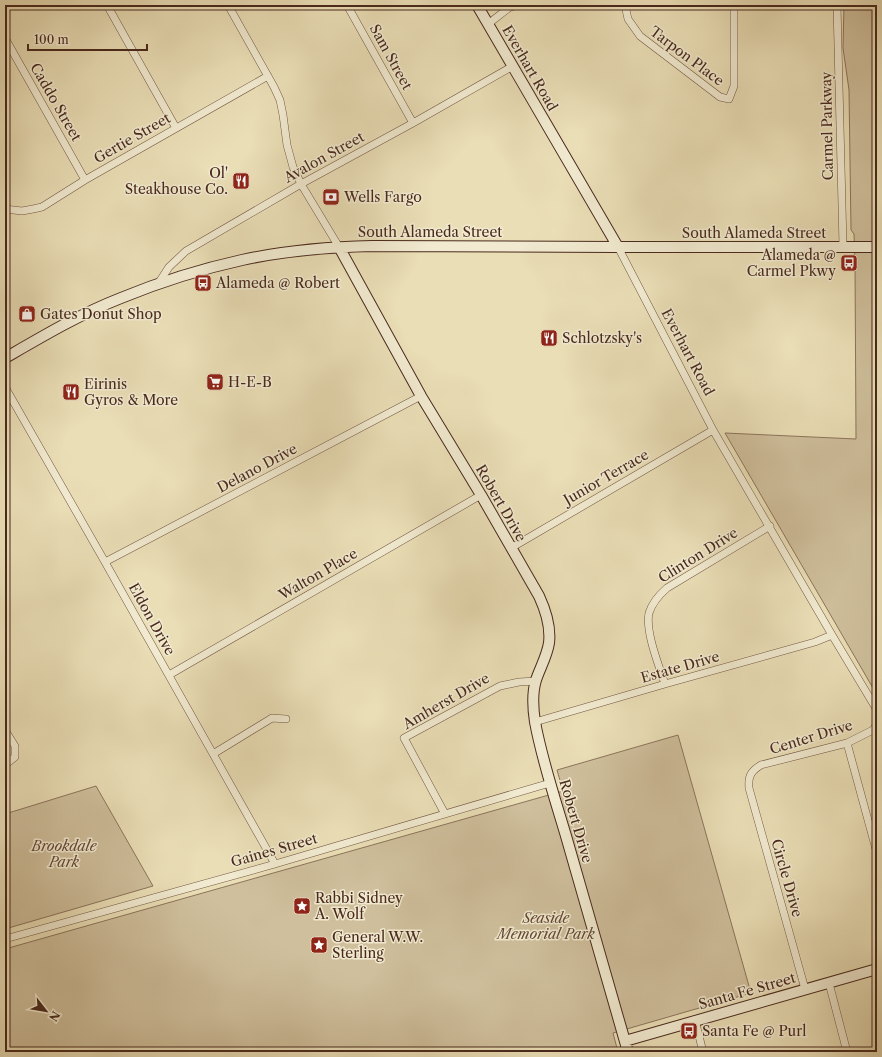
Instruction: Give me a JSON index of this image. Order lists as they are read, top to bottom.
{
  "streets": {
    "main road": [
      "Everhart Road",
      "South Alameda Street",
      "Robert Drive",
      "Santa Fe Street"
    ],
    "street": [
      "Tarpon Place",
      "Sam Street",
      "Caddo Street",
      "Carmel Parkway",
      "Gertie Street",
      "Avalon Street",
      "Delano Drive",
      "Junior Terrace",
      "Clinton Drive",
      "Walton Place",
      "Eldon Drive",
      "Estate Drive",
      "Amherst Drive",
      "Center Drive",
      "Gaines Street",
      "Circle Drive"
    ]
  },
  "crossings": [
    ["Sam Street", "Avalon Street"],
    ["Everhart Road", "Avalon Street"],
    ["Everhart Road", "South Alameda Street"],
    ["Everhart Road", "Junior Terrace"],
    ["Everhart Road", "Clinton Drive"],
    ["Everhart Road", "Estate Drive"],
    ["Caddo Street", "Gertie Street"],
    ["Carmel Parkway", "South Alameda Street"],
    ["Gertie Street", "Robert Drive"],
    ["Avalon Street", "South Alameda Street"],
    ["Avalon Street", "Robert Drive"],
    ["South Alameda Street", "Robert Drive"],
    ["Delano Drive", "Robert Drive"],
    ["Delano Drive", "Eldon Drive"],
    ["Junior Terrace", "Robert Drive"],
    ["Robert Drive", "Walton Place"],
    ["Robert Drive", "Estate Drive"],
    ["Robert Drive", "Amherst Drive"],
    ["Robert Drive", "Gaines Street"],
    ["Robert Drive", "Santa Fe Street"],
    ["Clinton Drive", "Estate Drive"],
    ["Walton Place", "Eldon Drive"],
    ["Eldon Drive", "Gaines Street"],
    ["Amherst Drive", "Gaines Street"],
    ["Center Drive", "Circle Drive"],
    ["Circle Drive", "Santa Fe Street"]
  ],
  "parks": ["Brookdale Park", "Seaside Memorial Park"],
  "places": {
    "restaurant": ["Ol' Steakhouse Co.", "Schlotzsky's", "Eirinis Gyros & More"],
    "bank": ["Wells Fargo"],
    "bus stop": ["Alameda @ Carmel Pkwy", "Alameda @ Robert", "Santa Fe @ Purl"],
    "shop": ["Gates Donut Shop"],
    "supermarket": ["H-E-B"],
    "place": ["Rabbi Sidney A. Wolf", "General W.W. Sterling"]
  },
  "scale_bar": "100 m",
  "north": "bottom right"
}
